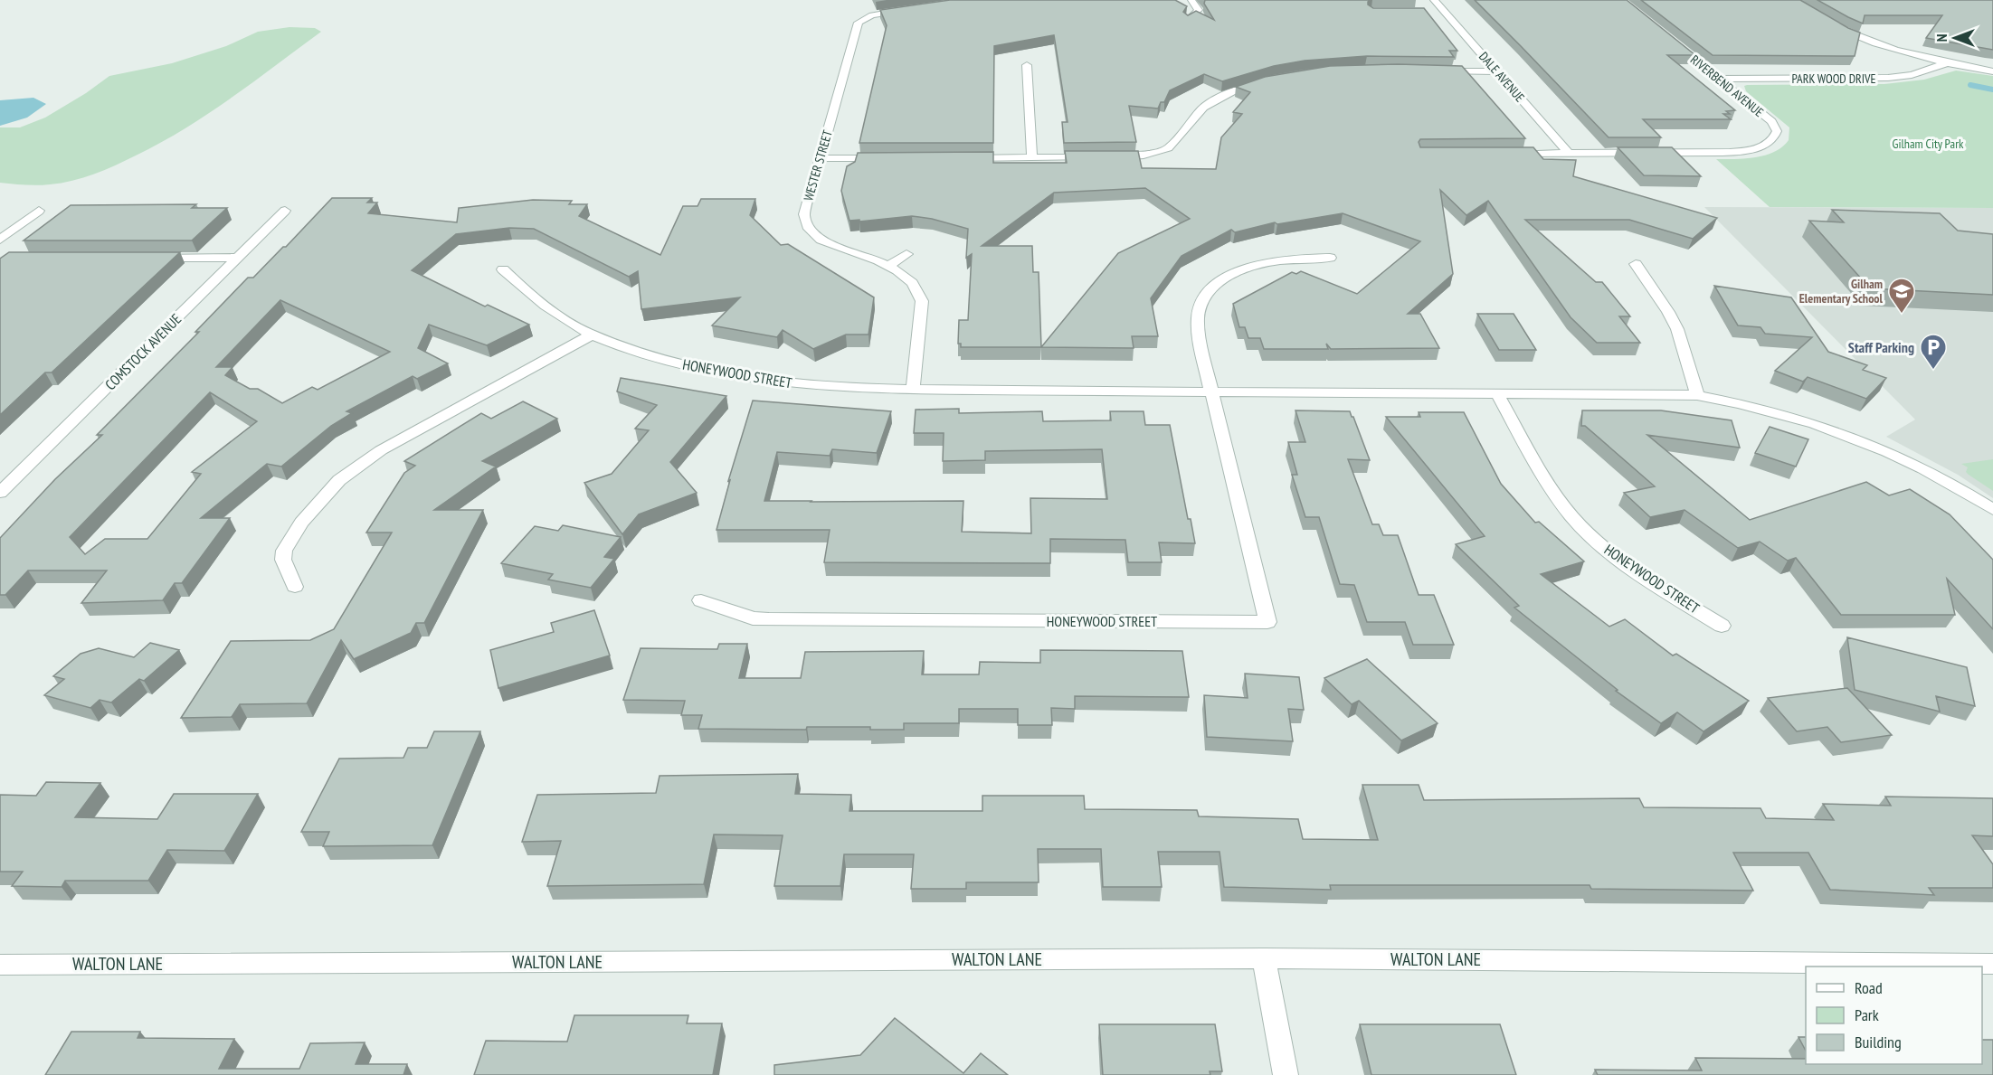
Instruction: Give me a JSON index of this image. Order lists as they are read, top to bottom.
{
  "streets": {
    "street": [
      "DALE AVENUE",
      "PARK WOOD DRIVE",
      "RIVERBEND AVENUE",
      "WESTER STREET",
      "COMSTOCK AVENUE",
      "HONEYWOOD STREET",
      "WALTON LANE"
    ]
  },
  "crossings": [
    ["DALE AVENUE", "RIVERBEND AVENUE"],
    ["PARK WOOD DRIVE", "RIVERBEND AVENUE"],
    ["WESTER STREET", "HONEYWOOD STREET"]
  ],
  "parks": ["Gilham City Park"],
  "places": {
    "school or university": ["Gilham Elementary School"],
    "parking": ["Staff Parking"]
  },
  "legend": ["Road", "Park", "Building"],
  "north": "left"
}
